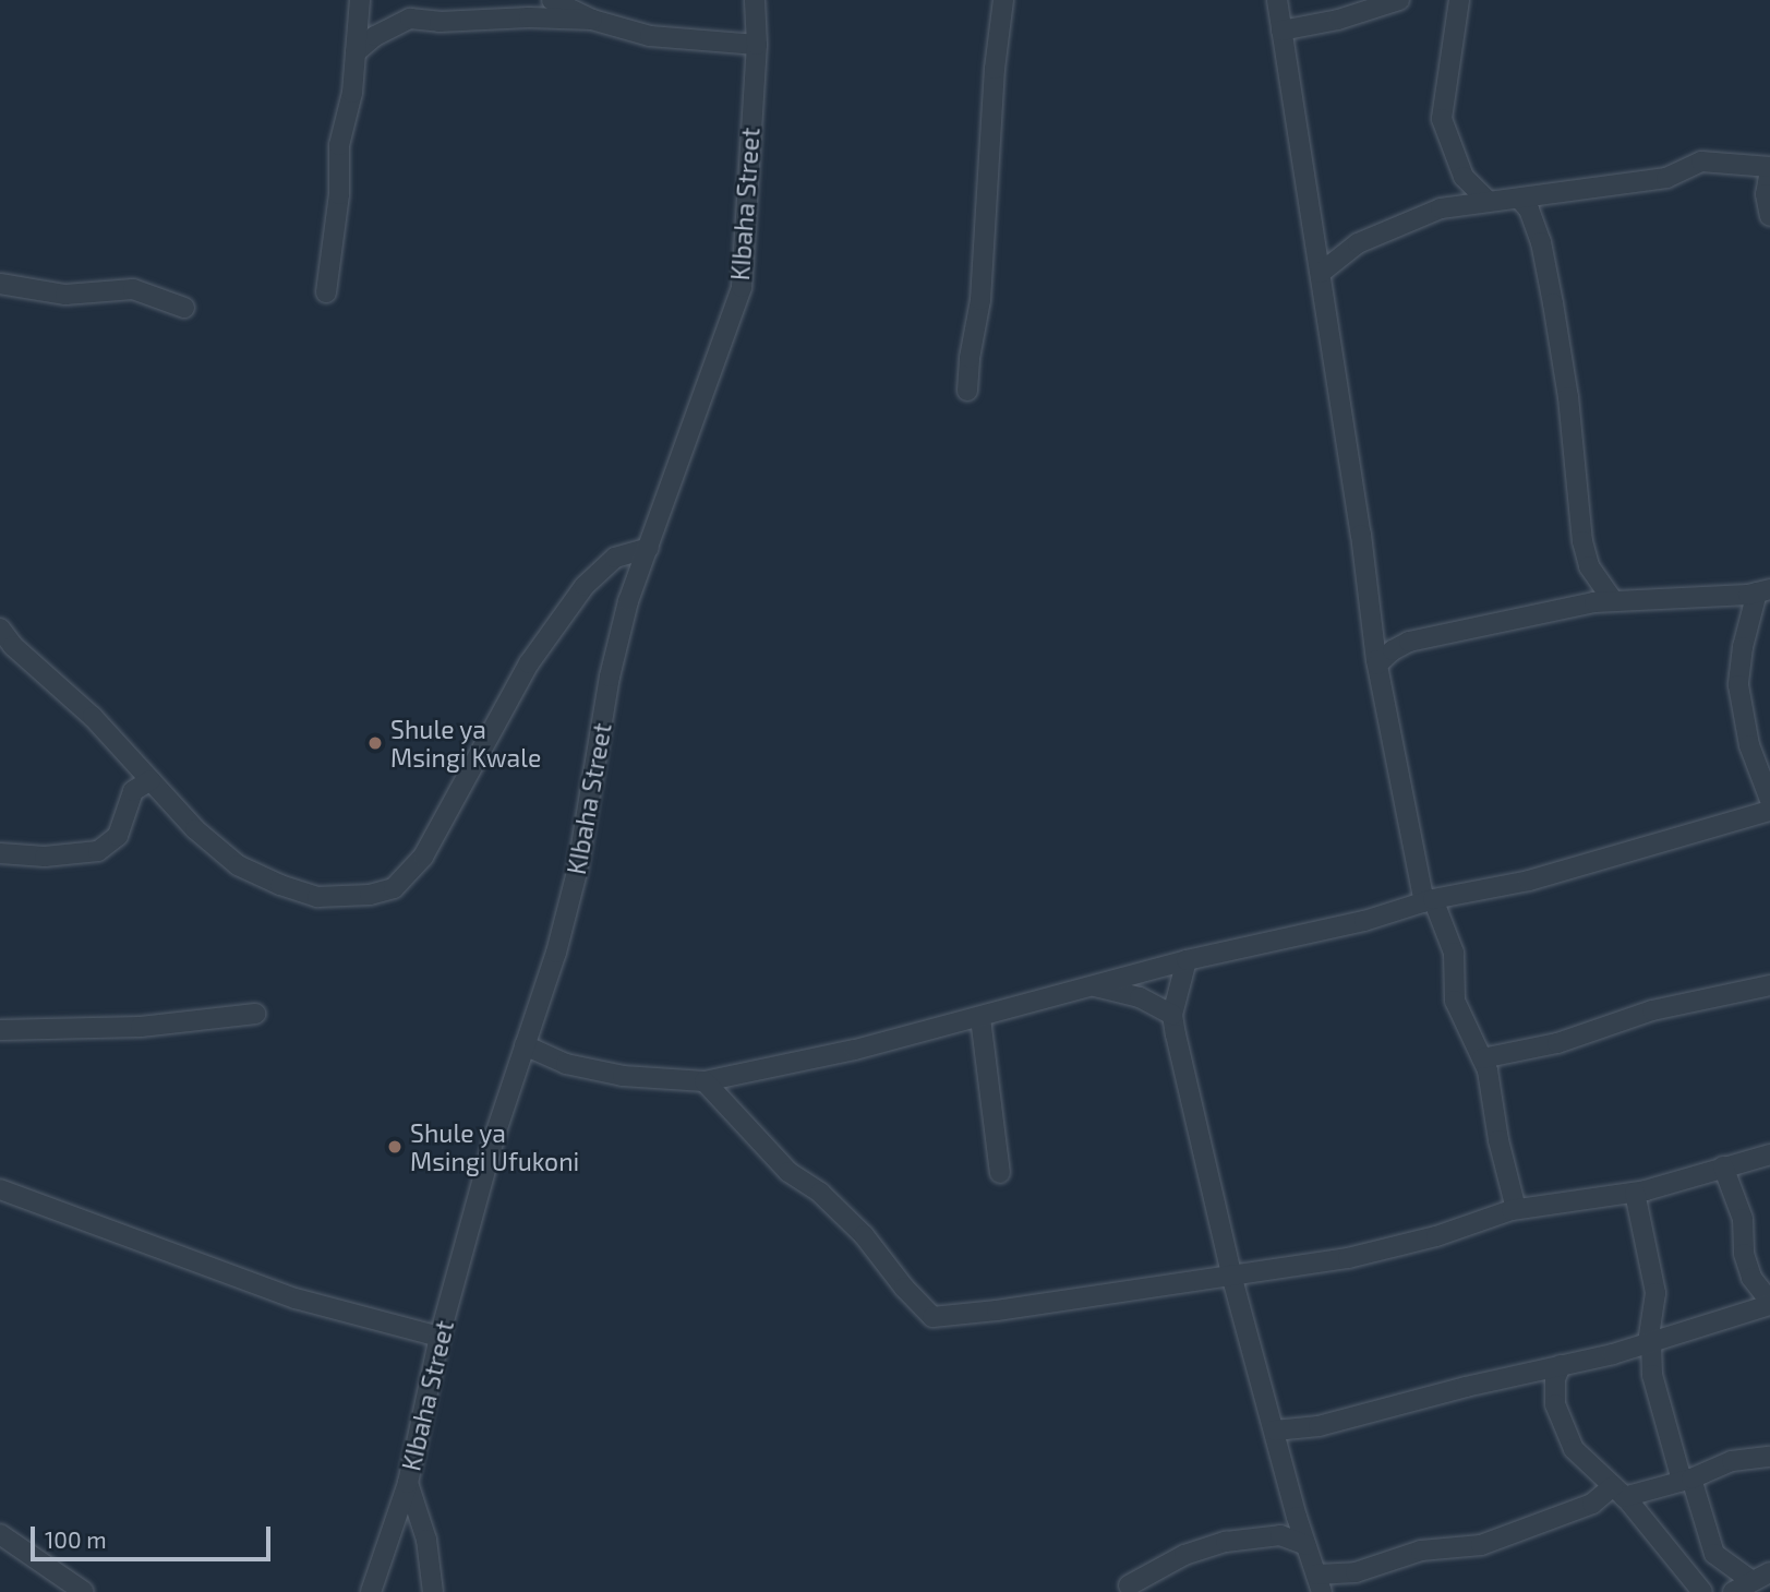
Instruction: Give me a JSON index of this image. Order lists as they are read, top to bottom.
{
  "streets": {
    "street": ["KIbaha Street"]
  },
  "places": ["Shule ya Msingi Kwale", "Shule ya Msingi Ufukoni"],
  "scale_bar": "100 m"
}
